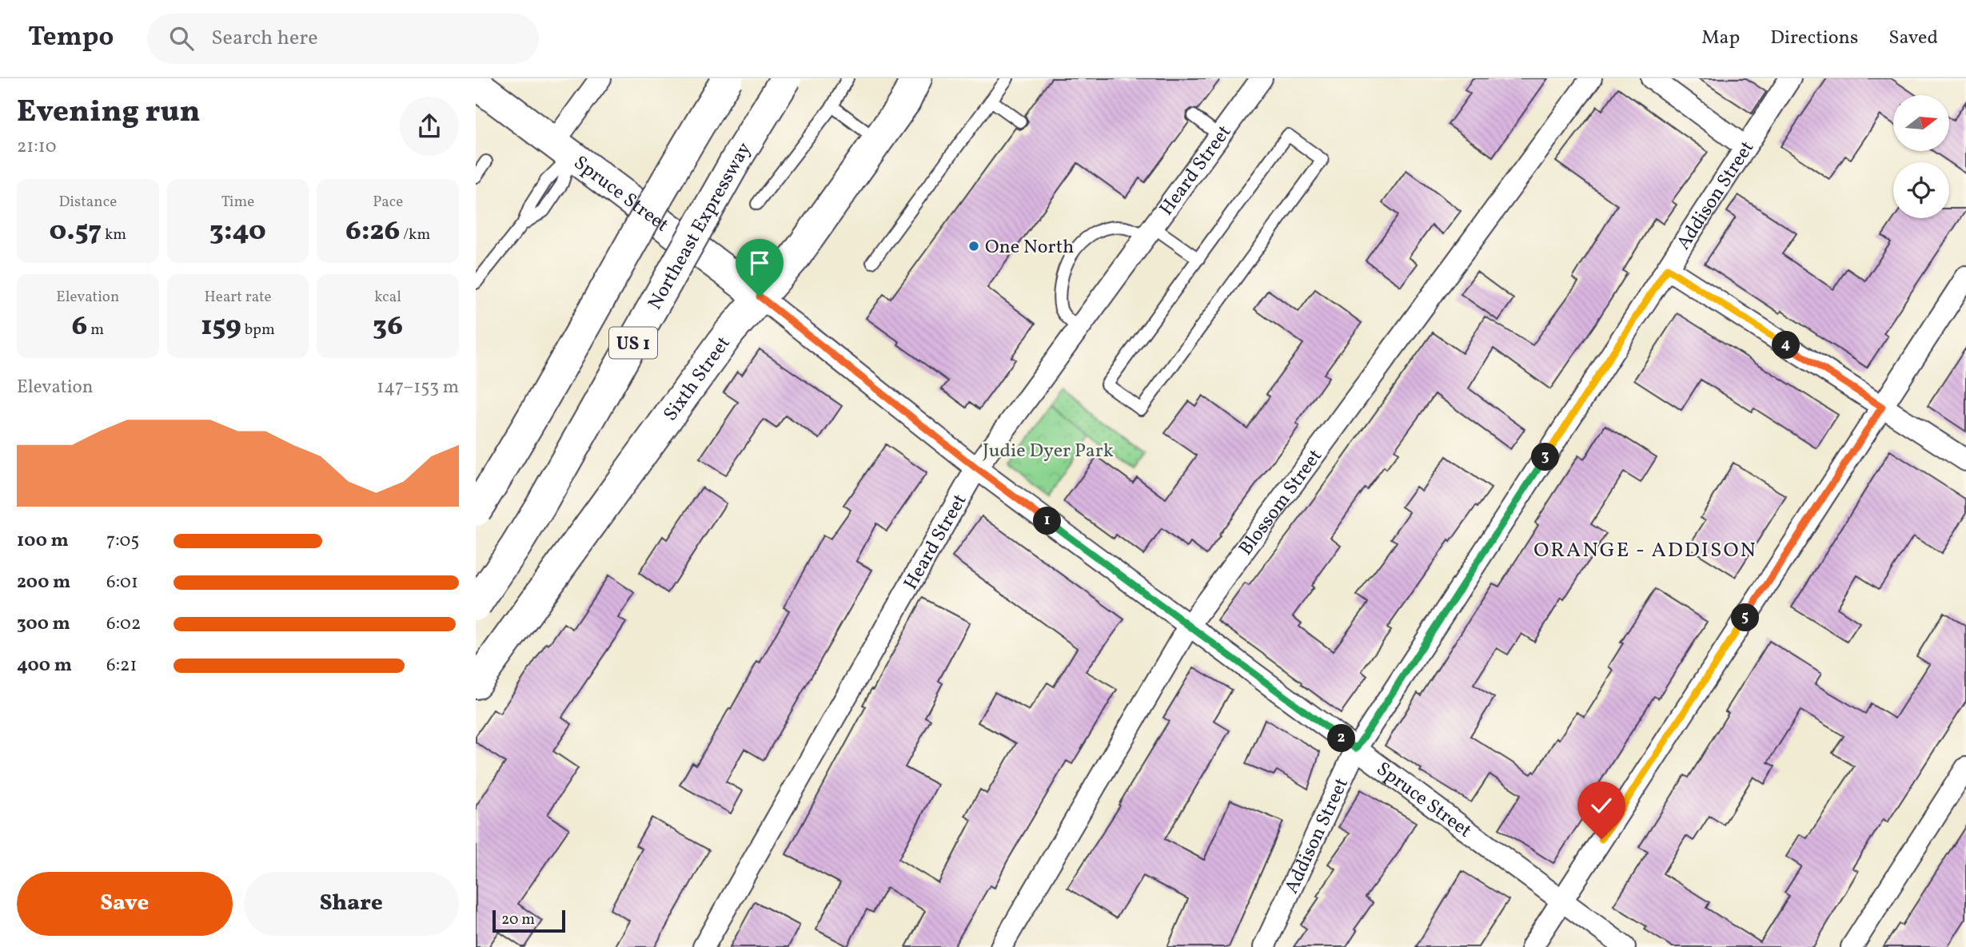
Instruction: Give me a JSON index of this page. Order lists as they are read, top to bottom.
{
  "streets": {
    "main road": [
      "Spruce Street",
      "Northeast Expressway",
      "US 1",
      "Sixth Street"
    ],
    "street": ["Heard Street", "Addison Street", "Blossom Street"]
  },
  "crossings": [
    ["Heard Street", "Spruce Street"],
    ["Spruce Street", "Addison Street"],
    ["Spruce Street", "Sixth Street"],
    ["Spruce Street", "Blossom Street"]
  ],
  "districts": ["ORANGE - ADDISON"],
  "parks": ["Judie Dyer Park"],
  "places": ["One North"],
  "scale_bar": "20 m",
  "north": "right",
  "page": {
    "header": "Tempo",
    "search": "Search here",
    "nav": ["Map", "Directions", "Saved"],
    "heading": ["Evening run", "21:10"],
    "stats": [
      ["Distance", "0.57 km"],
      ["Time", "3:40"],
      ["Pace", "6:26 /km"],
      ["Elevation", "6 m"],
      ["Heart rate", "159 bpm"],
      ["kcal", "36"]
    ],
    "pins": [
      "4",
      "3",
      "1",
      "5",
      "2"
    ],
    "chart": ["Elevation", "147–153 m"],
    "list": [
      {
        "name": "100 m",
        "note": "7:05"
      },
      {
        "name": "200 m",
        "note": "6:01"
      },
      {
        "name": "300 m",
        "note": "6:02"
      },
      {
        "name": "400 m",
        "note": "6:21"
      }
    ],
    "buttons": ["Save", "Share"],
    "scale": "20 m"
  }
}
